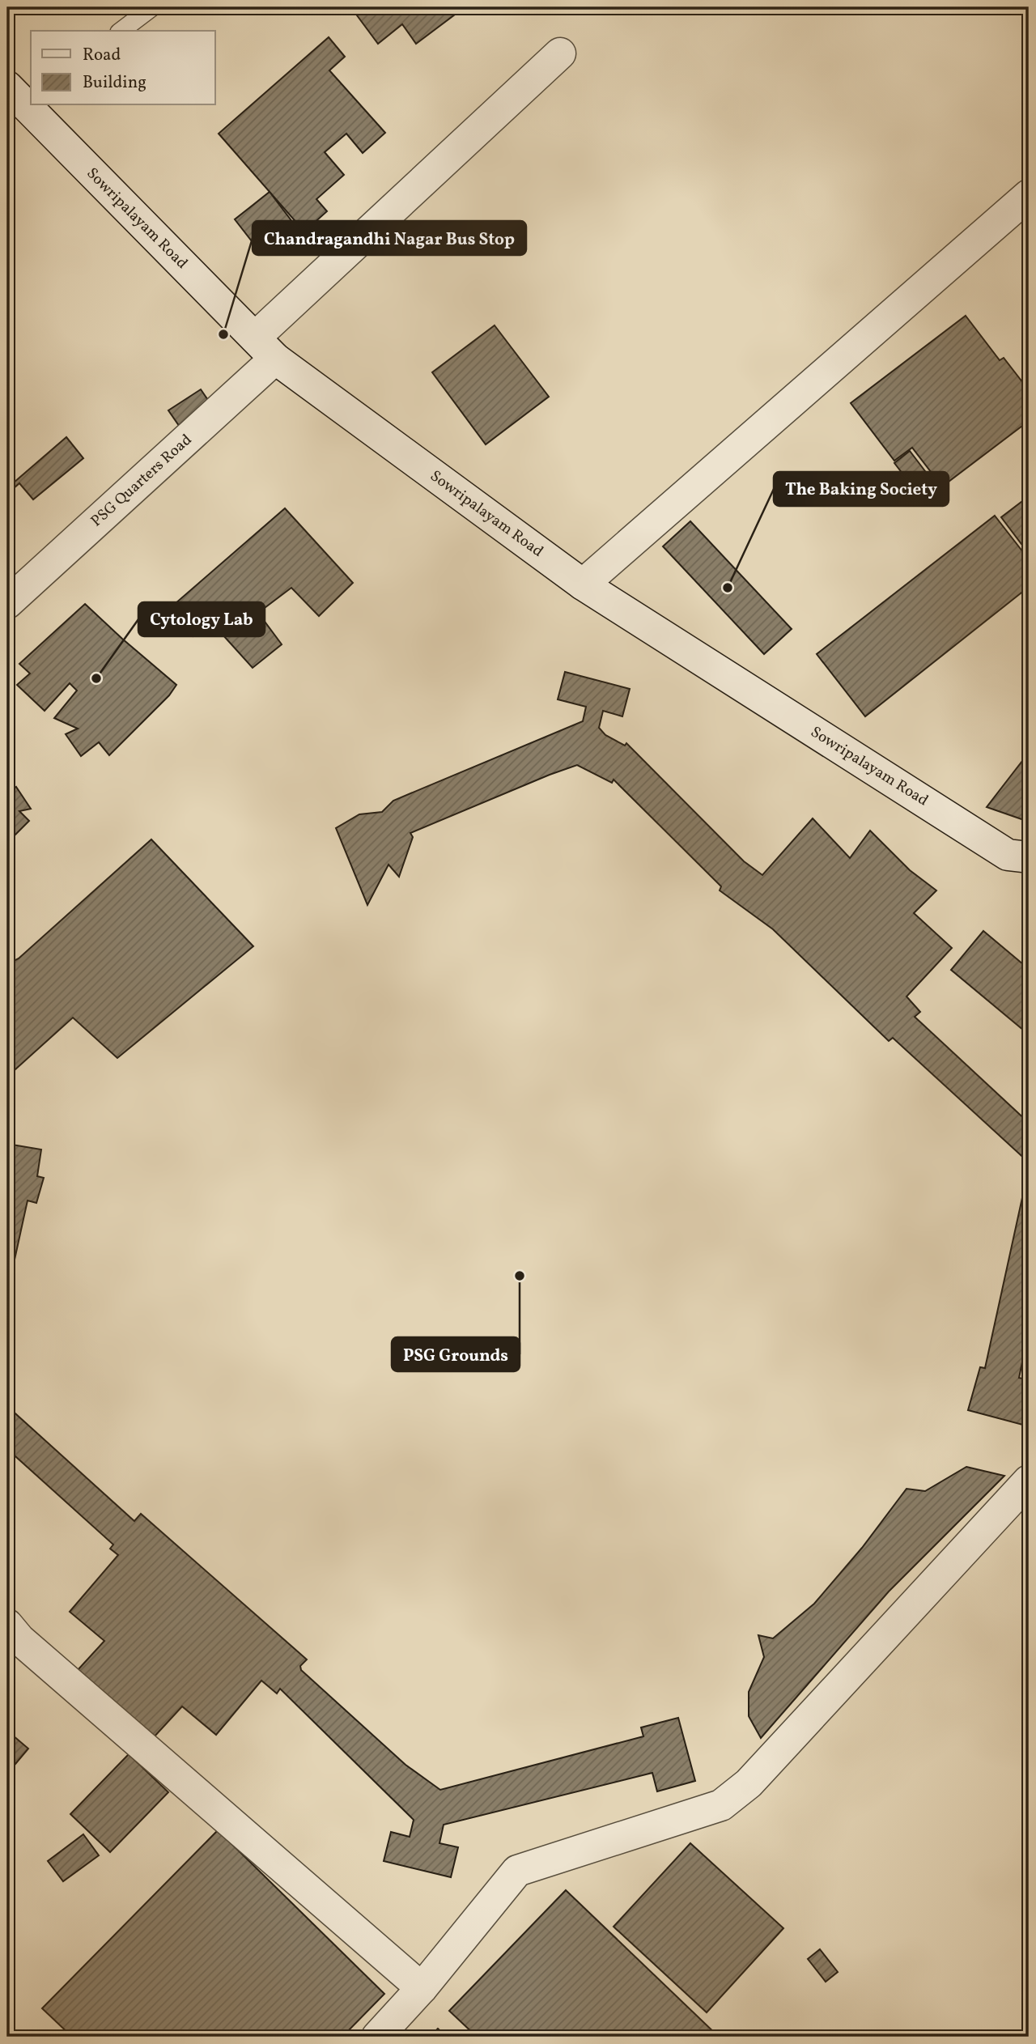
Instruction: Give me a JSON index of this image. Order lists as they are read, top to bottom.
{
  "streets": {
    "street": ["Sowripalayam Road", "PSG Quarters Road"]
  },
  "crossings": [
    ["Sowripalayam Road", "PSG Quarters Road"]
  ],
  "places": [
    "Chandragandhi Nagar Bus Stop",
    "The Baking Society",
    "Cytology Lab",
    "PSG Grounds"
  ],
  "legend": ["Road", "Building"]
}
